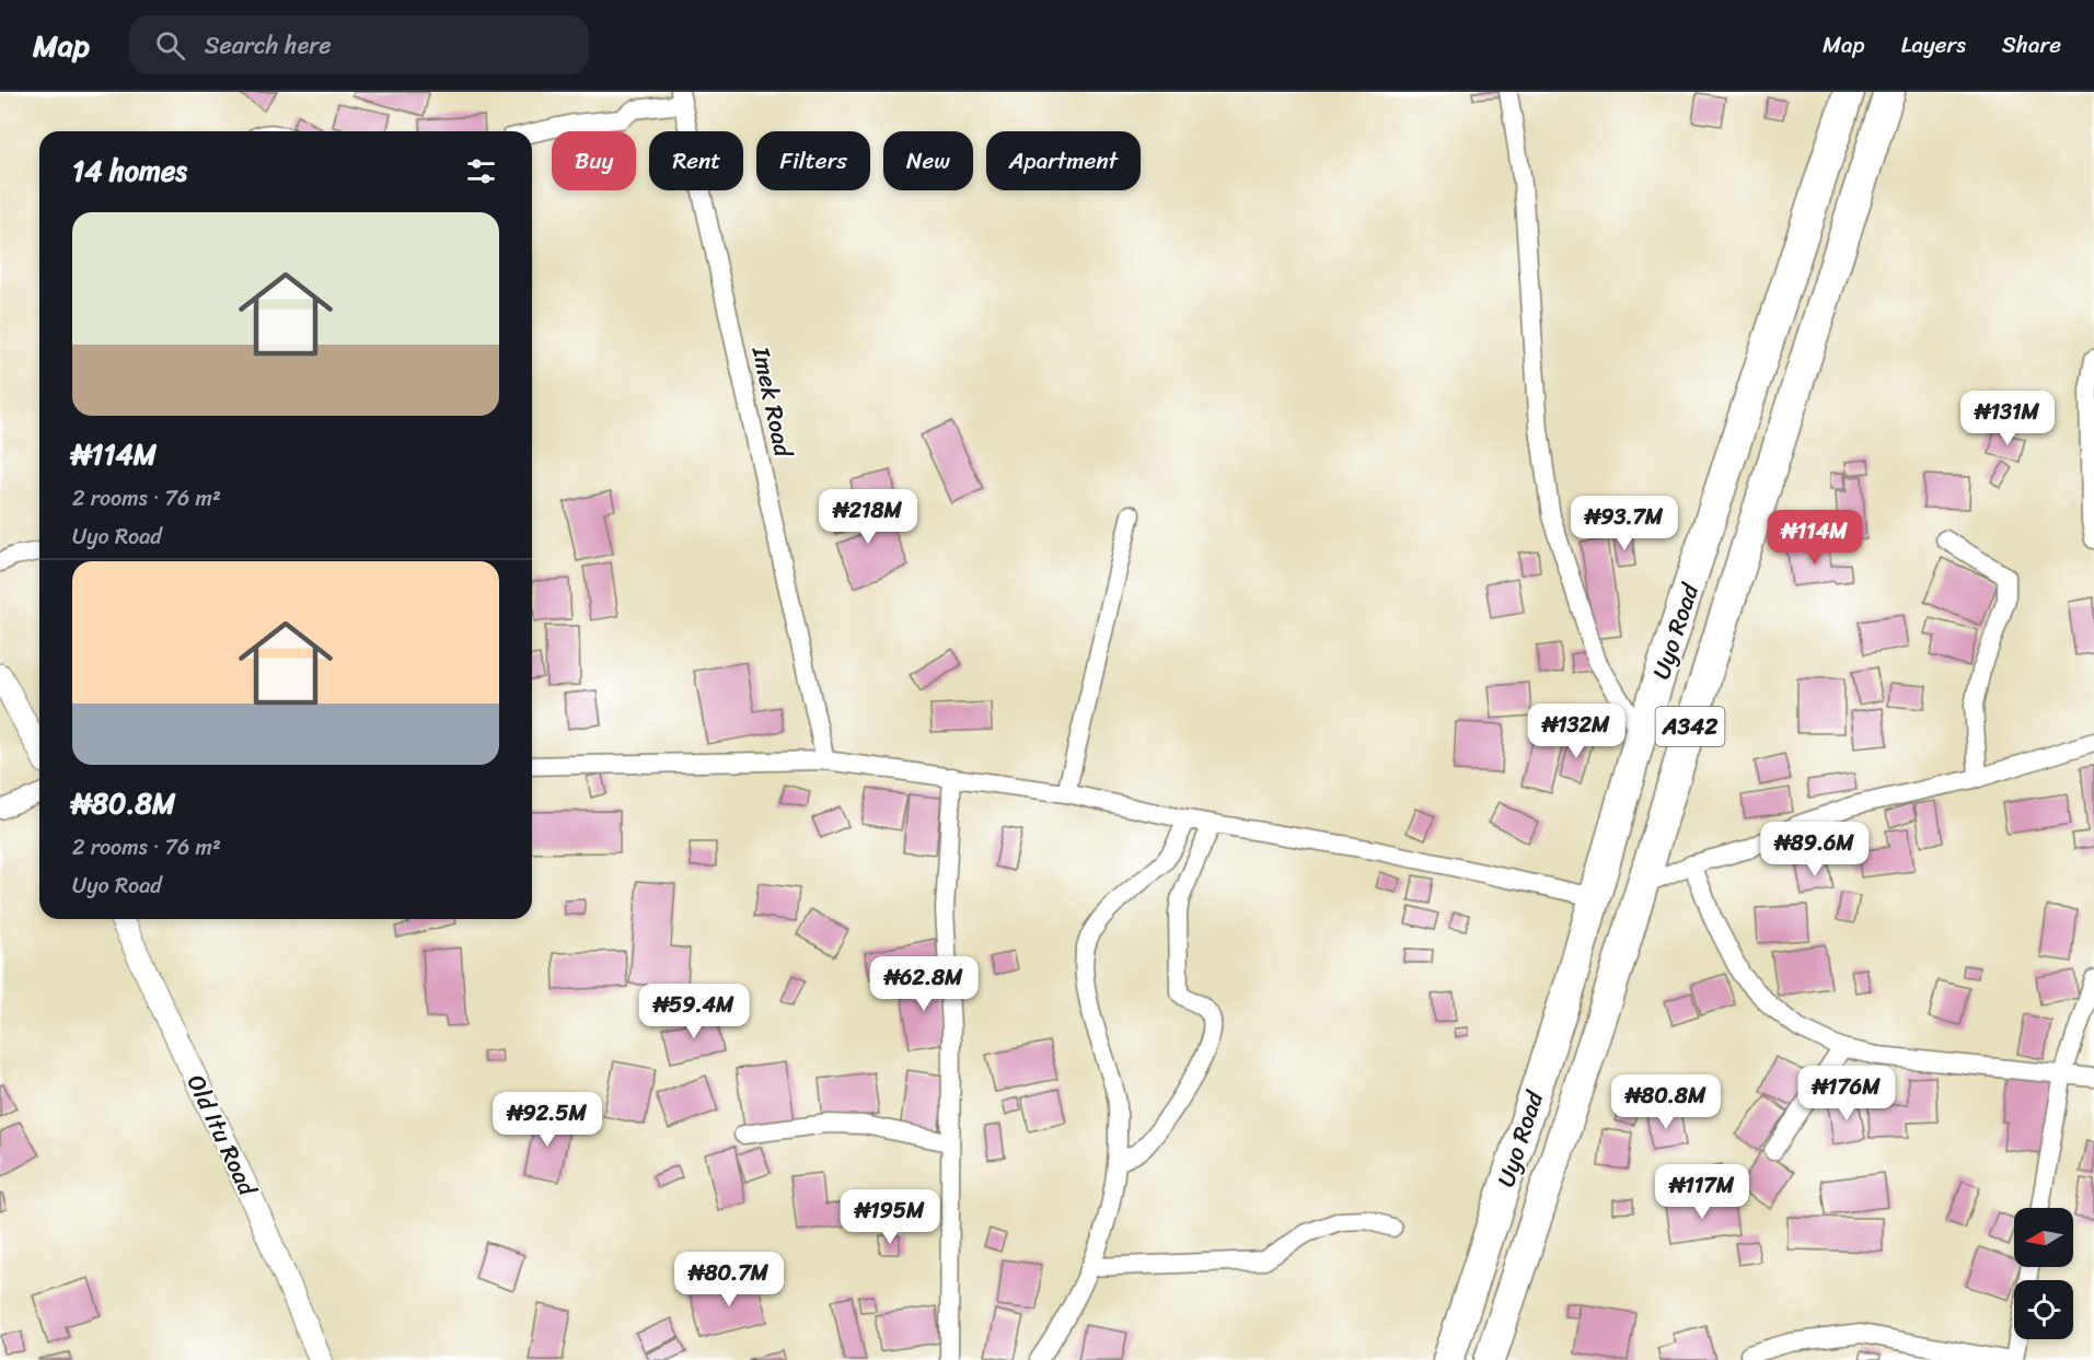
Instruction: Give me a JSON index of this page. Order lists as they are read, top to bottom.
{
  "streets": {
    "highway": ["Uyo Road", "A342"],
    "street": ["Imek Road", "Old Itu Road"]
  },
  "north": "left",
  "page": {
    "header": "Map",
    "search": "Search here",
    "nav": ["Map", "Layers", "Share"],
    "chip": [
      "Buy",
      "Rent",
      "Filters",
      "New",
      "Apartment"
    ],
    "heading": "14 homes",
    "list": [
      {
        "name": "₦114M",
        "note": "2 rooms · 76 m² · Uyo Road"
      },
      {
        "name": "₦80.8M",
        "note": "2 rooms · 76 m² · Uyo Road"
      }
    ],
    "price": [
      "₦131M",
      "₦218M",
      "₦93.7M",
      "₦114M",
      "₦132M",
      "₦89.6M",
      "₦62.8M",
      "₦59.4M",
      "₦176M",
      "₦80.8M",
      "₦92.5M",
      "₦117M",
      "₦195M",
      "₦80.7M"
    ]
  }
}
